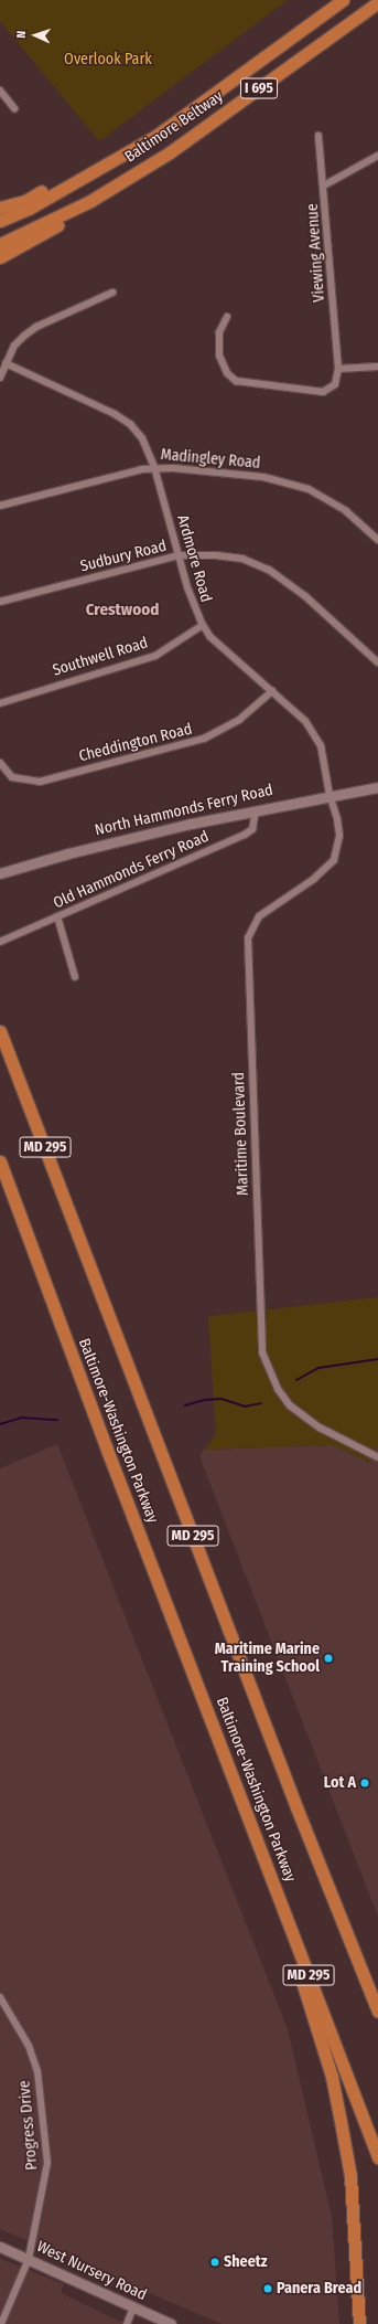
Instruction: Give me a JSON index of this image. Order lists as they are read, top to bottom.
{
  "streets": {
    "highway": [
      "I 695",
      "Baltimore Beltway",
      "MD 295",
      "Baltimore-Washington Parkway"
    ],
    "street": [
      "Viewing Avenue",
      "Madingley Road",
      "Sudbury Road",
      "Ardmore Road",
      "Southwell Road",
      "Cheddington Road",
      "North Hammonds Ferry Road",
      "Old Hammonds Ferry Road",
      "Maritime Boulevard",
      "Progress Drive",
      "West Nursery Road"
    ]
  },
  "crossings": [
    ["Madingley Road", "Ardmore Road"],
    ["Sudbury Road", "Ardmore Road"],
    ["Ardmore Road", "Southwell Road"],
    ["Ardmore Road", "Cheddington Road"],
    ["Ardmore Road", "North Hammonds Ferry Road"],
    ["Ardmore Road", "Maritime Boulevard"],
    ["North Hammonds Ferry Road", "Old Hammonds Ferry Road"],
    ["North Hammonds Ferry Road", "Maritime Boulevard"],
    ["Progress Drive", "West Nursery Road"]
  ],
  "districts": ["Crestwood"],
  "parks": ["Overlook Park"],
  "places": [
    "Maritime Marine Training School",
    "Lot A",
    "Sheetz",
    "Panera Bread"
  ],
  "north": "left"
}
